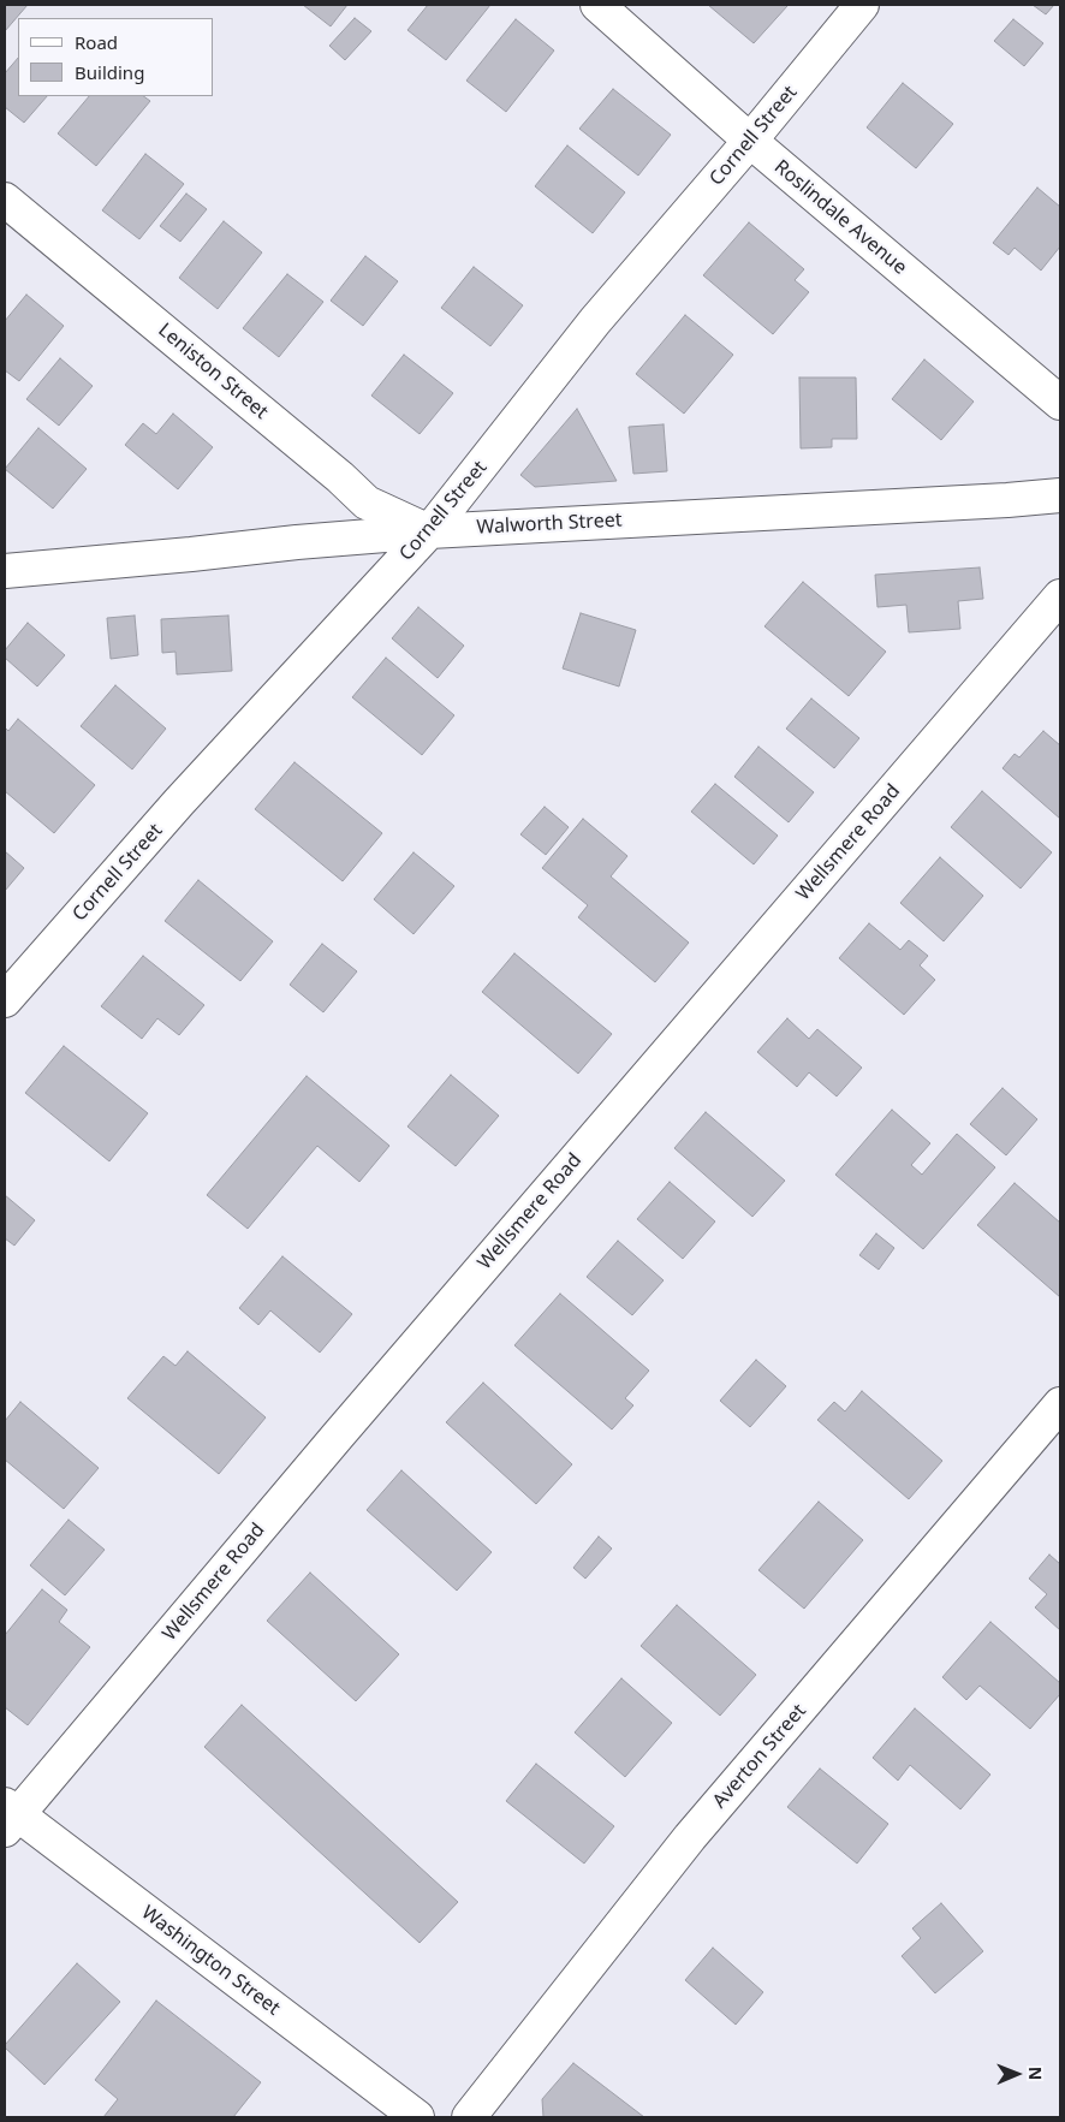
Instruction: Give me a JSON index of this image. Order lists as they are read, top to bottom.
{
  "streets": {
    "street": [
      "Cornell Street",
      "Roslindale Avenue",
      "Leniston Street",
      "Walworth Street",
      "Wellsmere Road",
      "Averton Street",
      "Washington Street"
    ]
  },
  "crossings": [
    ["Cornell Street", "Roslindale Avenue"],
    ["Cornell Street", "Leniston Street"],
    ["Cornell Street", "Walworth Street"],
    ["Leniston Street", "Walworth Street"],
    ["Wellsmere Road", "Washington Street"]
  ],
  "legend": ["Road", "Building"],
  "north": "right"
}
